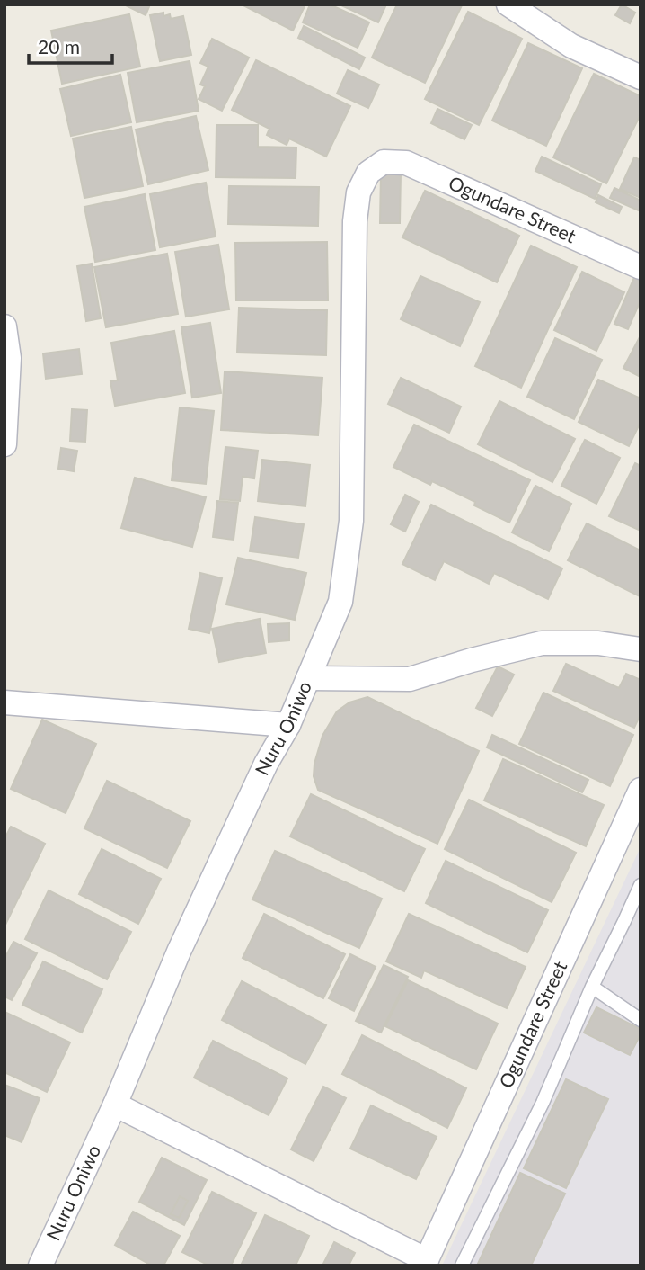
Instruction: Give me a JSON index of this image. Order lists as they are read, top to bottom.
{
  "streets": {
    "street": ["Ogundare Street", "Nuru Oniwo"]
  },
  "crossings": [
    ["Ogundare Street", "Nuru Oniwo"]
  ],
  "scale_bar": "20 m"
}
